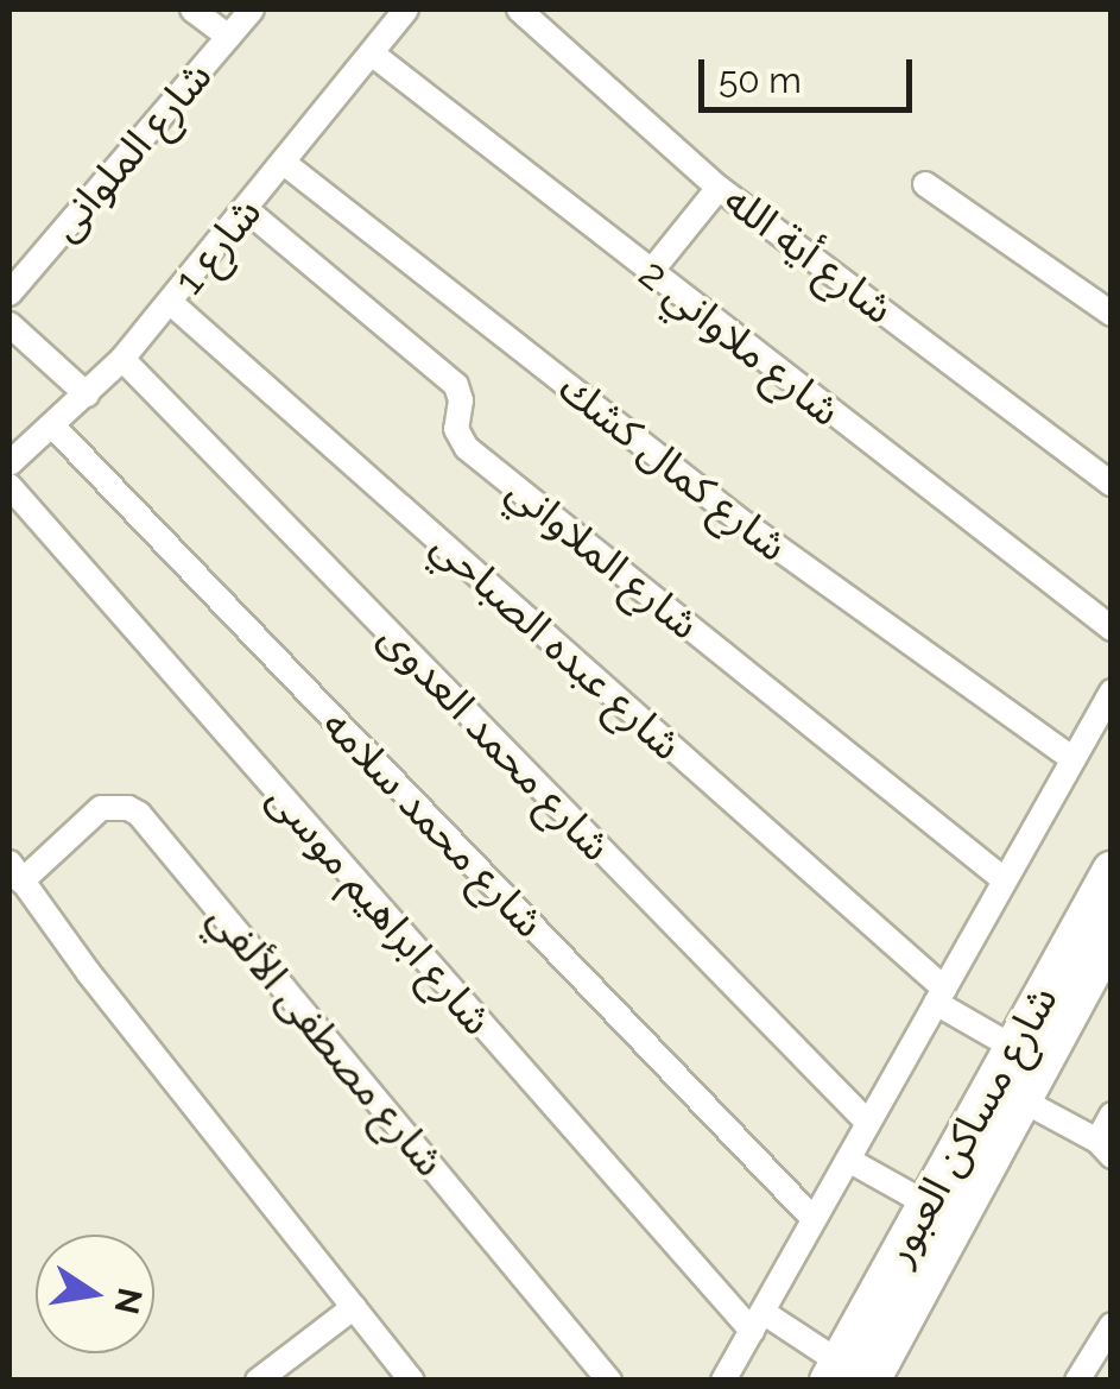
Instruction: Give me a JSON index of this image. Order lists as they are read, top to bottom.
{
  "streets": {
    "main road": ["شارع مساكن العبور"],
    "street": [
      "شارع الملوانى",
      "شارع 1",
      "شارع أية الله",
      "شارع ملاواني 2",
      "شارع كمال كشك",
      "شارع الملاواني",
      "شارع عبده الصباحي",
      "شارع محمد العدوى",
      "شارع محمد سلامه",
      "شارع ابراهيم موسى",
      "شارع مصطفى الألفي"
    ]
  },
  "crossings": [
    ["شارع 1", "شارع ملاواني 2"],
    ["شارع 1", "شارع كمال كشك"],
    ["شارع 1", "شارع الملاواني"],
    ["شارع 1", "شارع عبده الصباحي"],
    ["شارع 1", "شارع محمد العدوى"],
    ["شارع 1", "شارع محمد سلامه"],
    ["شارع عبده الصباحي", "شارع مساكن العبور"],
    ["شارع ابراهيم موسى", "شارع مساكن العبور"]
  ],
  "scale_bar": "50 m",
  "north": "right"
}
